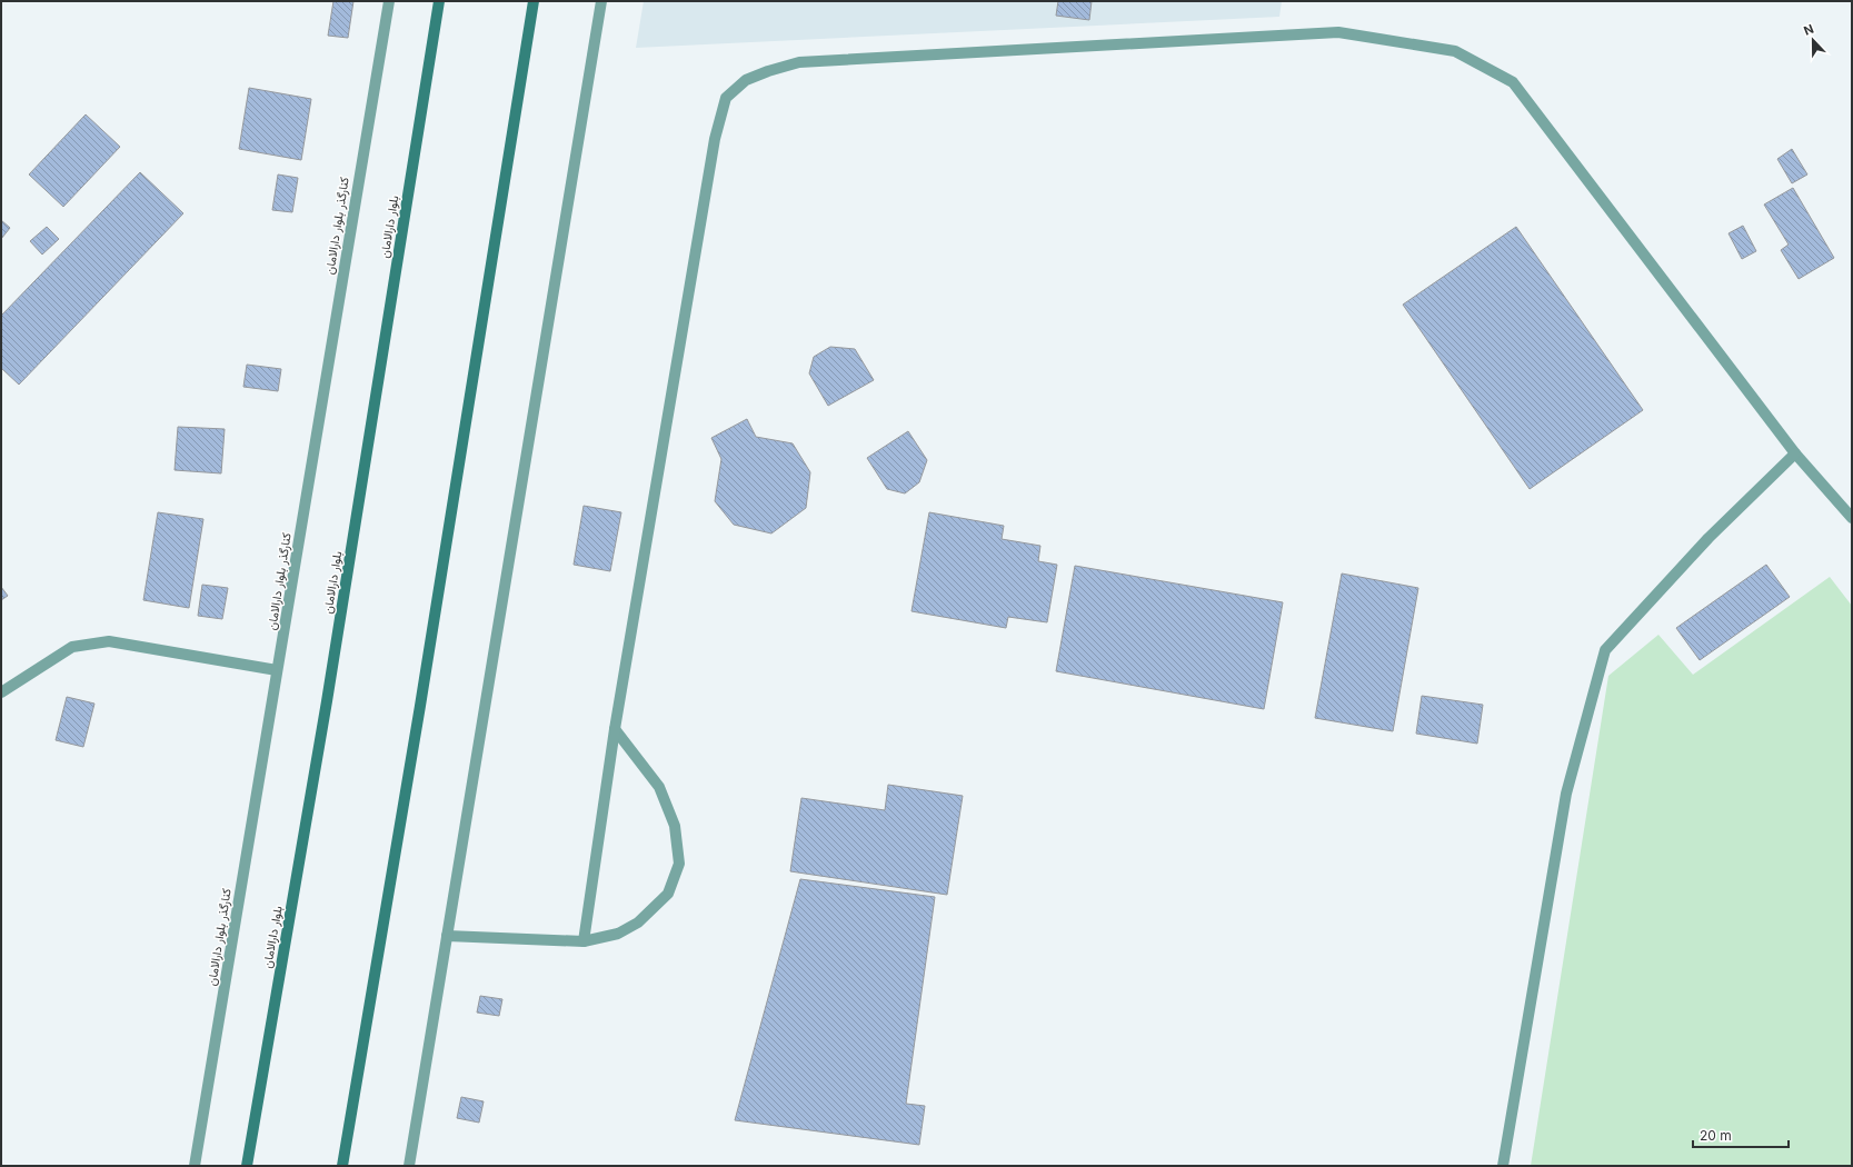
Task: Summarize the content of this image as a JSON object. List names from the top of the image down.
{
  "streets": {
    "main road": ["بلوار دارالامان"],
    "street": ["کنارگذر بلوار دارالامان"]
  },
  "scale_bar": "20 m",
  "north": "top"
}
